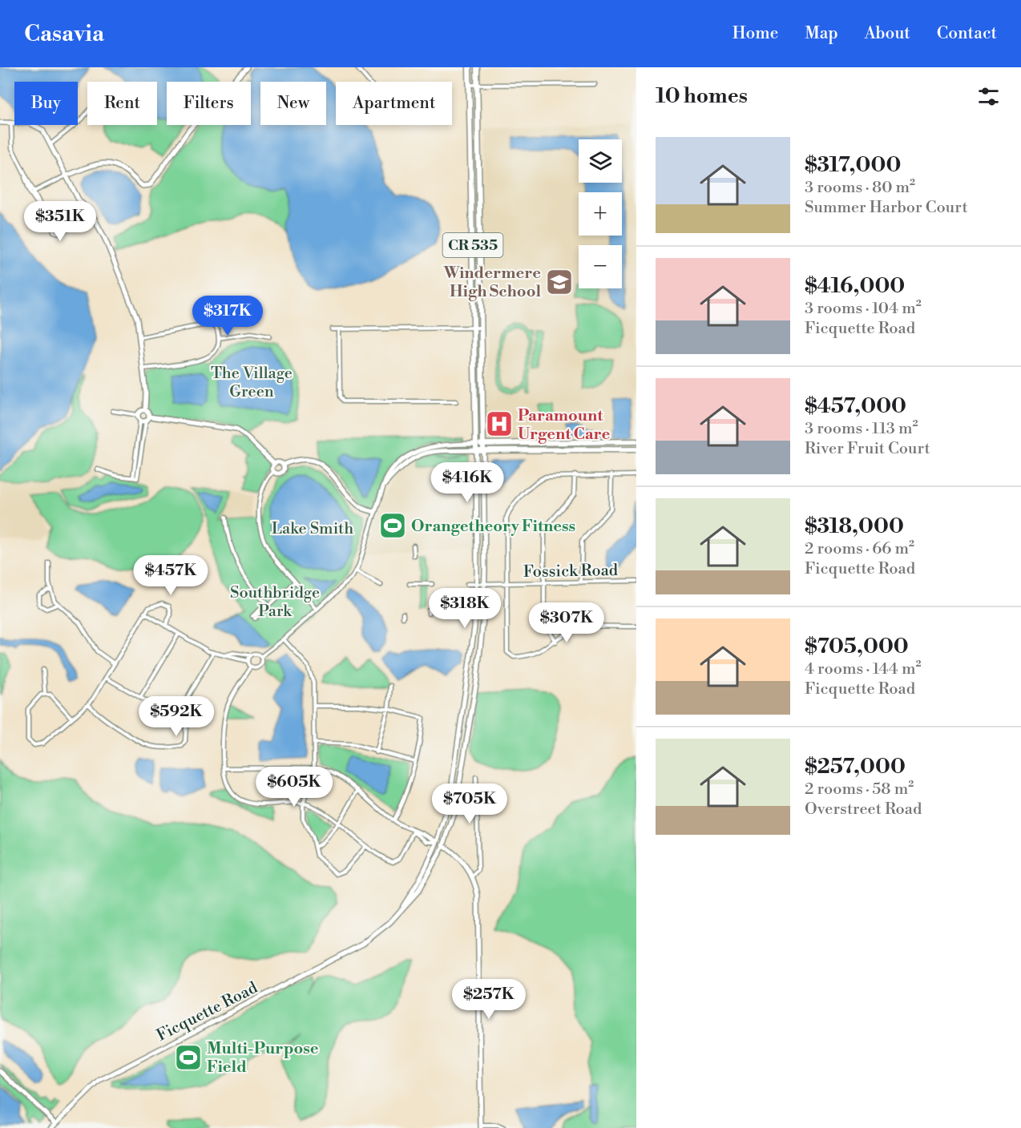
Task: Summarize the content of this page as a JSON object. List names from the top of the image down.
{
  "streets": {
    "main road": ["CR 535"],
    "street": ["Fossick Road", "Ficquette Road"]
  },
  "crossings": [
    ["CR 535", "Ficquette Road"],
    ["Fossick Road", "Ficquette Road"]
  ],
  "parks": ["The Village Green", "Lake Smith", "Southbridge Park"],
  "places": {
    "school or university": ["Windermere High School"],
    "hospital": ["Paramount Urgent Care"],
    "sports": ["Orangetheory Fitness", "Multi-Purpose Field"]
  },
  "page": {
    "header": "Casavia",
    "nav": [
      "Home",
      "Map",
      "About",
      "Contact"
    ],
    "heading": "10 homes",
    "chip": [
      "Buy",
      "Rent",
      "Filters",
      "New",
      "Apartment"
    ],
    "list": [
      {
        "name": "$317,000",
        "note": "3 rooms · 80 m² · Summer Harbor Court"
      },
      {
        "name": "$416,000",
        "note": "3 rooms · 104 m² · Ficquette Road"
      },
      {
        "name": "$457,000",
        "note": "3 rooms · 113 m² · River Fruit Court"
      },
      {
        "name": "$318,000",
        "note": "2 rooms · 66 m² · Ficquette Road"
      },
      {
        "name": "$705,000",
        "note": "4 rooms · 144 m² · Ficquette Road"
      },
      {
        "name": "$257,000",
        "note": "2 rooms · 58 m² · Overstreet Road"
      }
    ],
    "map_buttons": ["+", "−"],
    "price": [
      "$351K",
      "$317K",
      "$416K",
      "$457K",
      "$318K",
      "$307K",
      "$592K",
      "$605K",
      "$705K",
      "$257K"
    ]
  }
}
